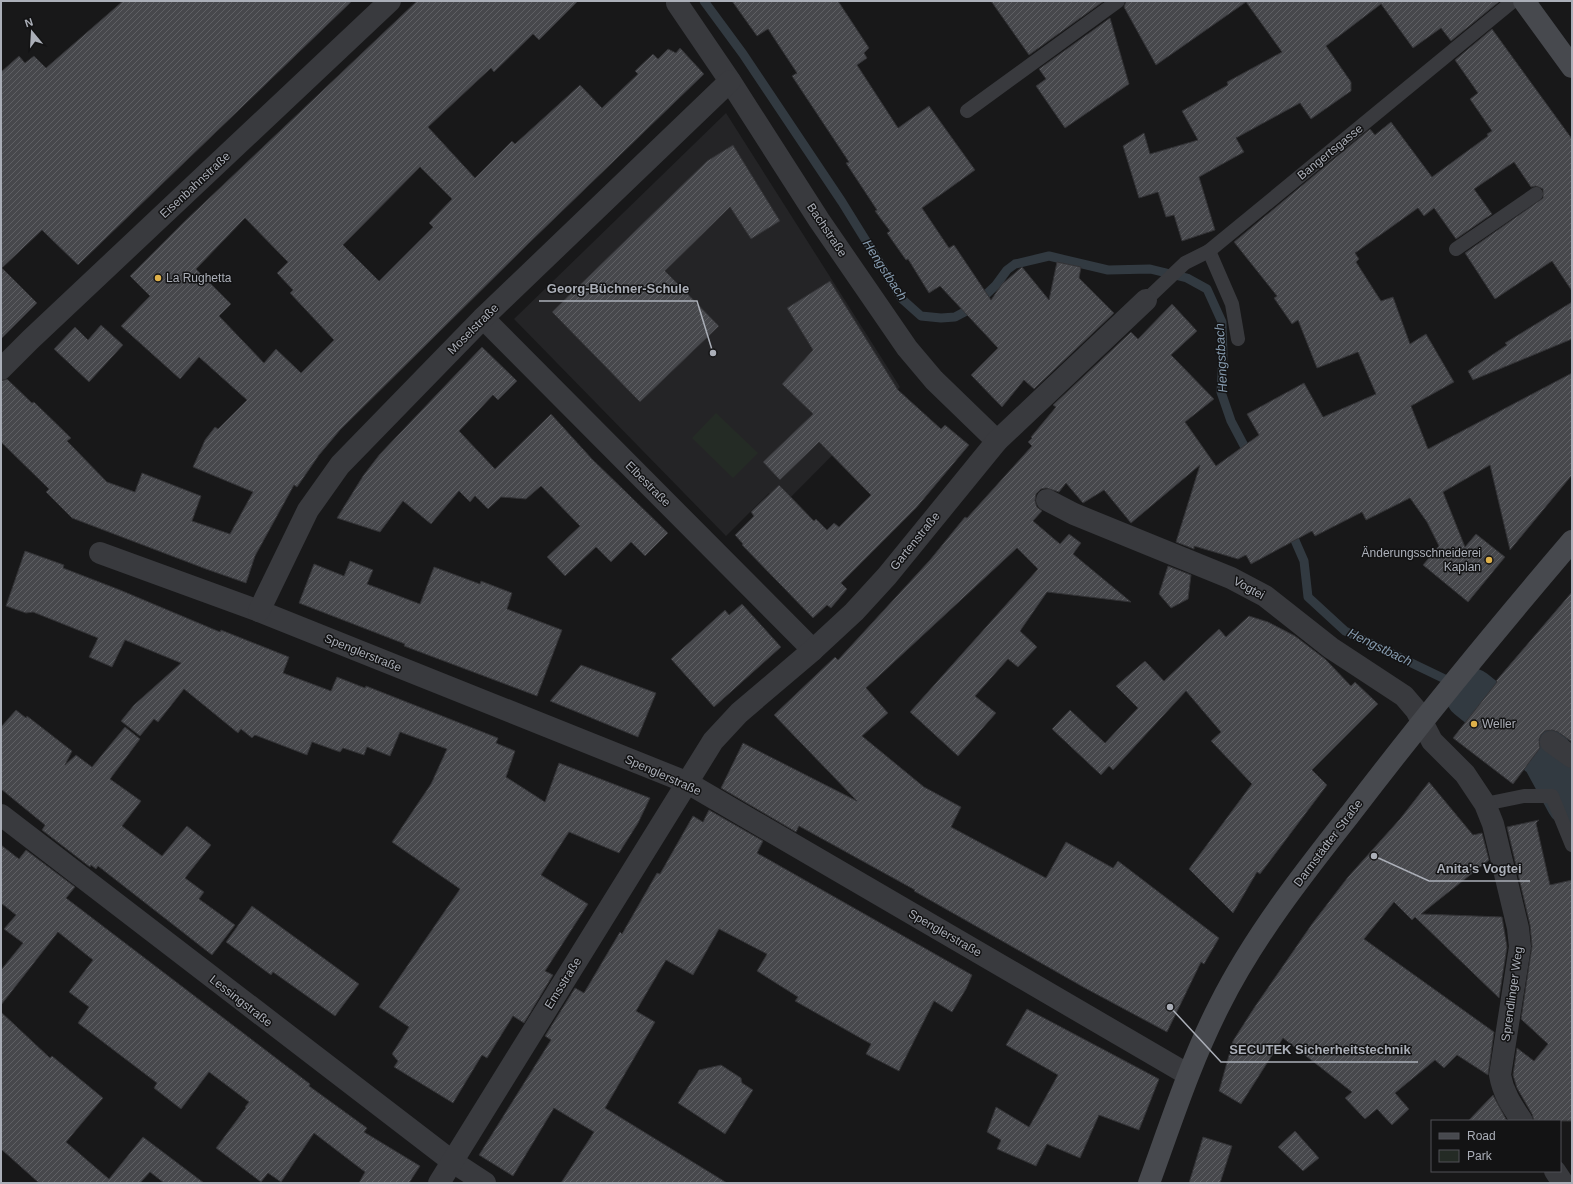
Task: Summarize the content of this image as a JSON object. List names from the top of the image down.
{
  "streets": {
    "street": [
      "Eisenbahnstraße",
      "Bachstraße",
      "Moselstraße",
      "Elbestraße",
      "Gartenstraße",
      "Vogtei",
      "Spenglerstraße",
      "Darmstädter Straße",
      "Emsstraße",
      "Sprendlinger Weg",
      "Lessingstraße"
    ],
    "lane": ["Bangertsgasse"]
  },
  "crossings": [
    ["Bangertsgasse", "Gartenstraße"],
    ["Bachstraße", "Moselstraße"],
    ["Bachstraße", "Gartenstraße"],
    ["Moselstraße", "Elbestraße"],
    ["Moselstraße", "Spenglerstraße"],
    ["Elbestraße", "Gartenstraße"],
    ["Gartenstraße", "Spenglerstraße"],
    ["Gartenstraße", "Emsstraße"],
    ["Vogtei", "Darmstädter Straße"],
    ["Vogtei", "Sprendlinger Weg"],
    ["Spenglerstraße", "Darmstädter Straße"],
    ["Spenglerstraße", "Emsstraße"],
    ["Darmstädter Straße", "Sprendlinger Weg"],
    ["Emsstraße", "Lessingstraße"]
  ],
  "water": ["Hengstbach"],
  "places": [
    "La Rughetta",
    "Georg-Büchner-Schule",
    "Änderungsschneiderei Kaplan",
    "Weller",
    "Anita's Vogtei",
    "SECUTEK Sicherheitstechnik"
  ],
  "legend": ["Road", "Park"],
  "north": "top"
}
